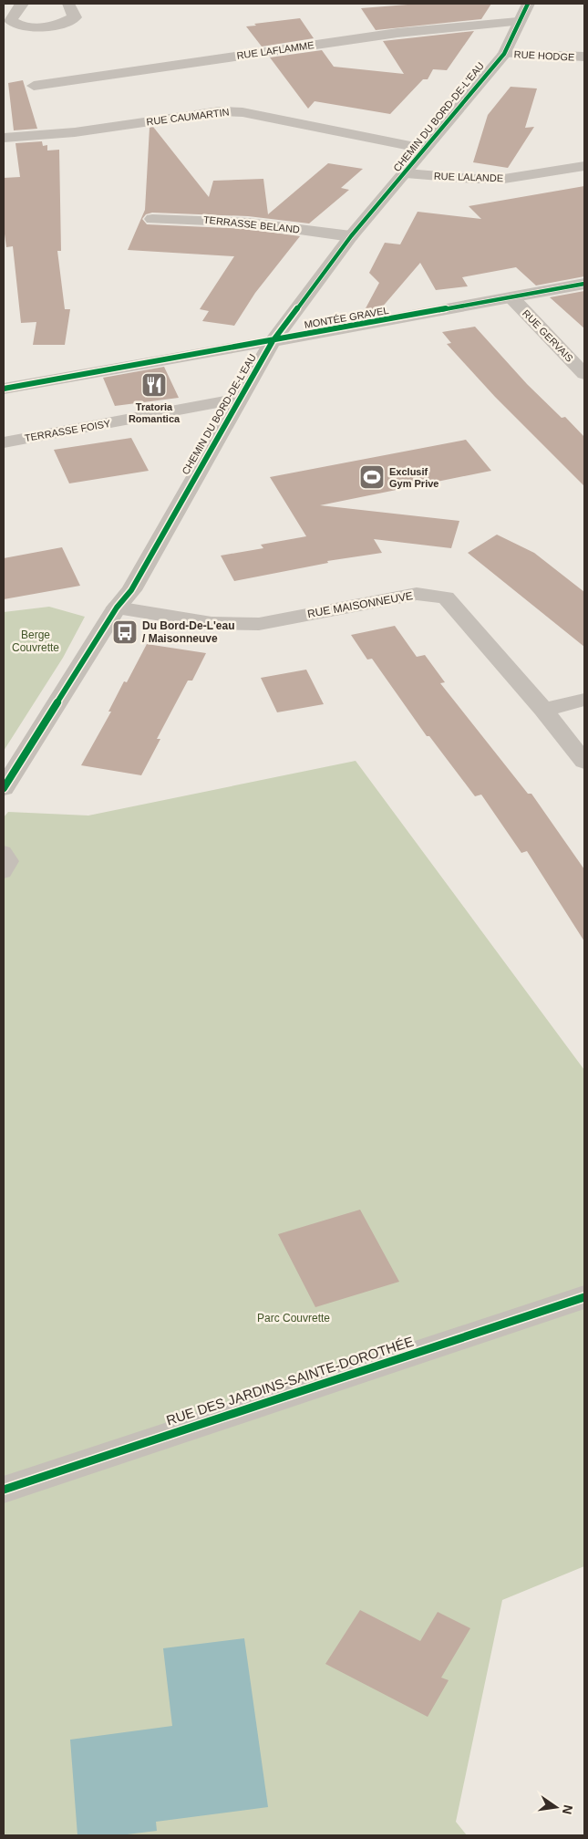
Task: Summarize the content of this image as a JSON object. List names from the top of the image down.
{
  "streets": {
    "street": [
      "RUE LAFLAMME",
      "RUE HODGE",
      "RUE CAUMARTIN",
      "CHEMIN DU BORD-DE-L'EAU",
      "RUE LALANDE",
      "TERRASSE BELAND",
      "MONTÉE GRAVEL",
      "RUE GERVAIS",
      "TERRASSE FOISY",
      "RUE MAISONNEUVE",
      "RUE DES JARDINS-SAINTE-DOROTHÉE"
    ]
  },
  "crossings": [
    ["RUE LAFLAMME", "CHEMIN DU BORD-DE-L'EAU"],
    ["RUE HODGE", "CHEMIN DU BORD-DE-L'EAU"],
    ["RUE CAUMARTIN", "CHEMIN DU BORD-DE-L'EAU"],
    ["CHEMIN DU BORD-DE-L'EAU", "RUE LALANDE"],
    ["CHEMIN DU BORD-DE-L'EAU", "TERRASSE BELAND"],
    ["CHEMIN DU BORD-DE-L'EAU", "MONTÉE GRAVEL"],
    ["CHEMIN DU BORD-DE-L'EAU", "TERRASSE FOISY"],
    ["CHEMIN DU BORD-DE-L'EAU", "RUE MAISONNEUVE"],
    ["MONTÉE GRAVEL", "RUE GERVAIS"]
  ],
  "parks": ["Berge Couvrette", "Parc Couvrette"],
  "places": {
    "restaurant": ["Tratoria Romantica"],
    "sports": ["Exclusif Gym Prive"],
    "bus stop": ["Du Bord-De-L'eau / Maisonneuve"]
  },
  "north": "right"
}
